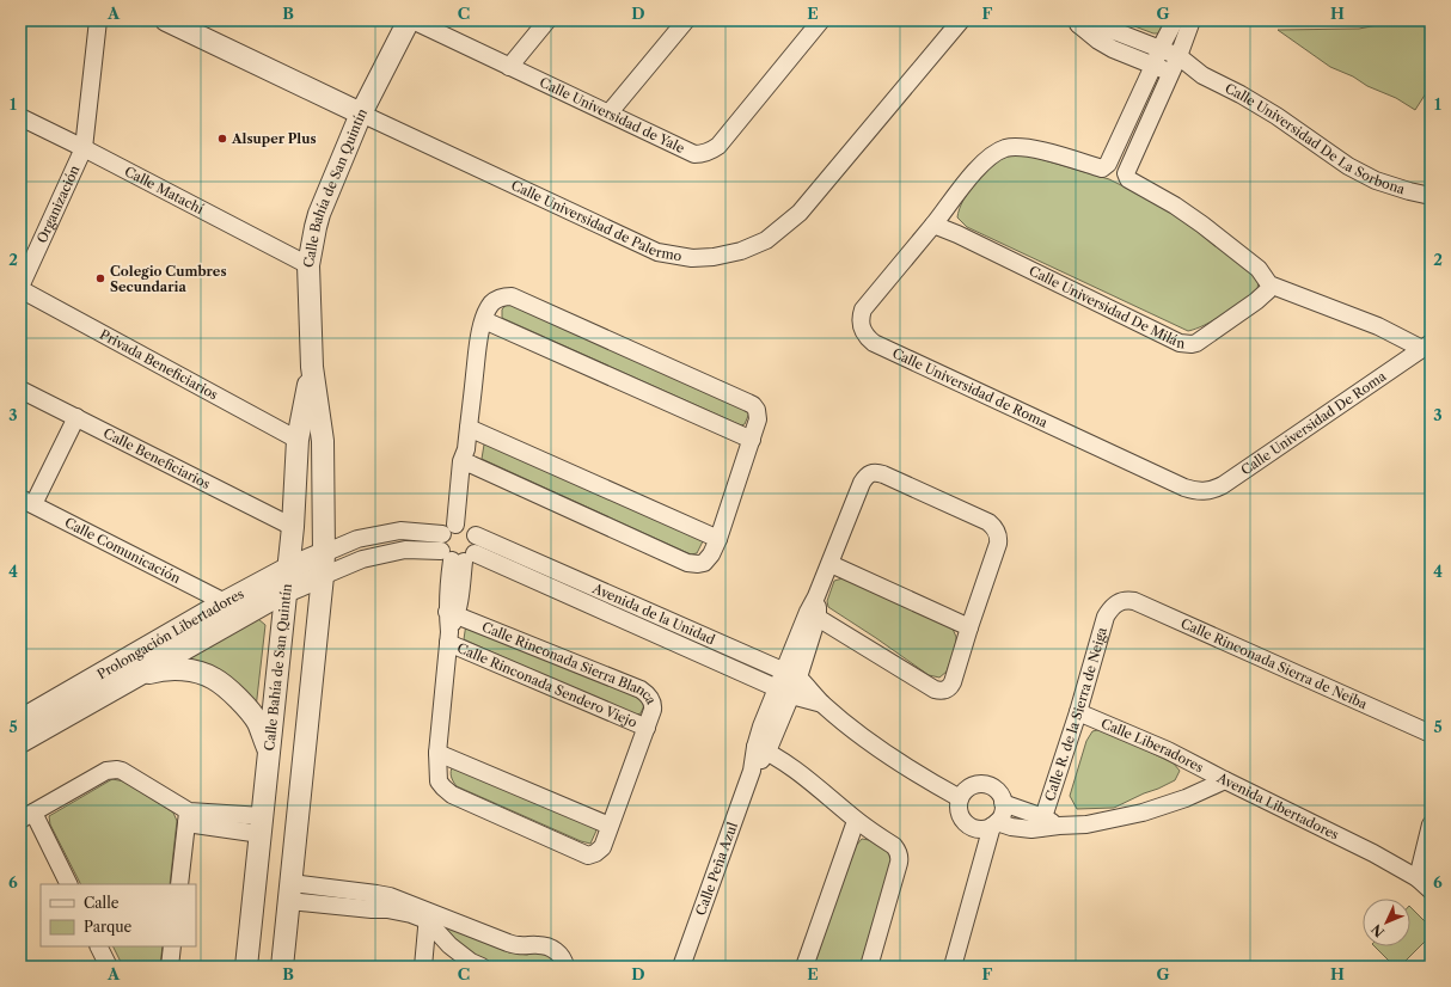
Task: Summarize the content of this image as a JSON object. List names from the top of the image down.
{
  "streets": {
    "street": [
      "Calle Universidad de Yale",
      "Calle Universidad De La Sorbona",
      "Calle Bahía de San Quintín",
      "Calle Matachí",
      "Organización",
      "Calle Universidad de Palermo",
      "Calle Universidad De Milán",
      "Privada Beneficiarios",
      "Calle Universidad de Roma",
      "Calle Universidad De Roma",
      "Calle Beneficiarios",
      "Calle Comunicación",
      "Avenida de la Unidad",
      "Prolongación Libertadores",
      "Calle Rinconada Sierra de Neiba",
      "Calle Rinconada Sierra Blanca",
      "Calle Rinconada Sendero Viejo",
      "Calle R. de la Sierra de Neiga",
      "Calle Liberadores",
      "Avenida Libertadores",
      "Calle Peña Azul"
    ]
  },
  "crossings": [
    ["Calle Universidad de Yale", "Calle Bahía de San Quintín"],
    ["Calle Bahía de San Quintín", "Calle Matachí"],
    ["Calle Bahía de San Quintín", "Calle Universidad de Palermo"],
    ["Calle Bahía de San Quintín", "Privada Beneficiarios"],
    ["Calle Bahía de San Quintín", "Calle Beneficiarios"],
    ["Calle Bahía de San Quintín", "Avenida de la Unidad"],
    ["Calle Bahía de San Quintín", "Prolongación Libertadores"],
    ["Calle Matachí", "Organización"],
    ["Organización", "Privada Beneficiarios"],
    ["Calle Universidad De Milán", "Calle Universidad de Roma"],
    ["Calle Universidad De Milán", "Calle Universidad De Roma"],
    ["Calle Universidad de Roma", "Calle Universidad De Roma"],
    ["Calle Comunicación", "Prolongación Libertadores"],
    ["Avenida de la Unidad", "Prolongación Libertadores"],
    ["Avenida de la Unidad", "Calle Rinconada Sierra Blanca"],
    ["Avenida de la Unidad", "Calle Peña Azul"],
    ["Calle Rinconada Sierra de Neiba", "Calle R. de la Sierra de Neiga"],
    ["Calle Rinconada Sierra Blanca", "Calle Rinconada Sendero Viejo"],
    ["Calle R. de la Sierra de Neiga", "Calle Liberadores"],
    ["Calle R. de la Sierra de Neiga", "Avenida Libertadores"],
    ["Calle Liberadores", "Avenida Libertadores"]
  ],
  "places": ["Alsuper Plus", "Colegio Cumbres Secundaria"],
  "legend": ["Calle", "Parque"],
  "north": "bottom left",
  "grid": {
    "columns": [
      "A",
      "B",
      "C",
      "D",
      "E",
      "F",
      "G",
      "H"
    ],
    "rows": [
      "1",
      "2",
      "3",
      "4",
      "5",
      "6"
    ]
  }
}
